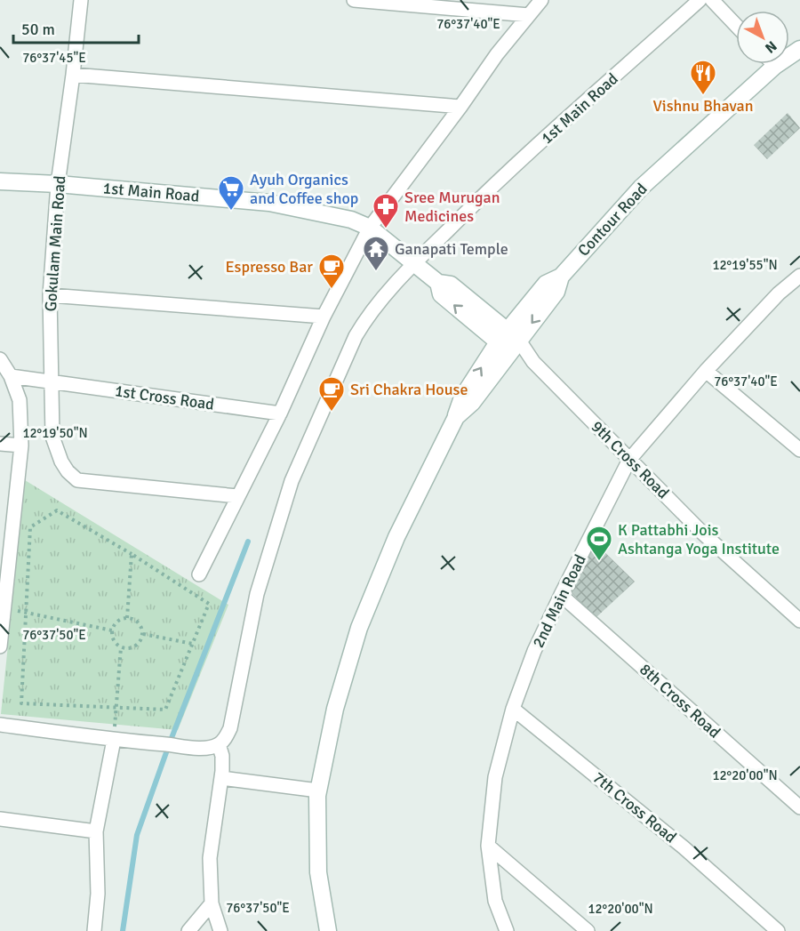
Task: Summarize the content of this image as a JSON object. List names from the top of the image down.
{
  "streets": {
    "main road": ["1st Main Road", "Contour Road"],
    "street": [
      "Gokulam Main Road",
      "1st Cross Road",
      "9th Cross Road",
      "2nd Main Road",
      "8th Cross Road",
      "7th Cross Road"
    ]
  },
  "crossings": [
    ["1st Main Road", "Contour Road"],
    ["1st Main Road", "Gokulam Main Road"],
    ["1st Main Road", "9th Cross Road"],
    ["Contour Road", "9th Cross Road"],
    ["Gokulam Main Road", "1st Cross Road"],
    ["9th Cross Road", "2nd Main Road"],
    ["2nd Main Road", "8th Cross Road"],
    ["2nd Main Road", "7th Cross Road"]
  ],
  "places": {
    "restaurant": ["Vishnu Bhavan"],
    "supermarket": ["Ayuh Organics and Coffee shop"],
    "pharmacy": ["Sree Murugan Medicines"],
    "temple": ["Ganapati Temple"],
    "cafe": ["Espresso Bar", "Sri Chakra House"],
    "sports": ["K Pattabhi Jois Ashtanga Yoga Institute"]
  },
  "scale_bar": "50 m",
  "north": "bottom right",
  "coordinates": [
    "76°37'40\"E",
    "76°37'45\"E",
    "12°19'55\"N",
    "12°19'50\"N",
    "76°37'50\"E",
    "12°20'00\"N"
  ]
}
